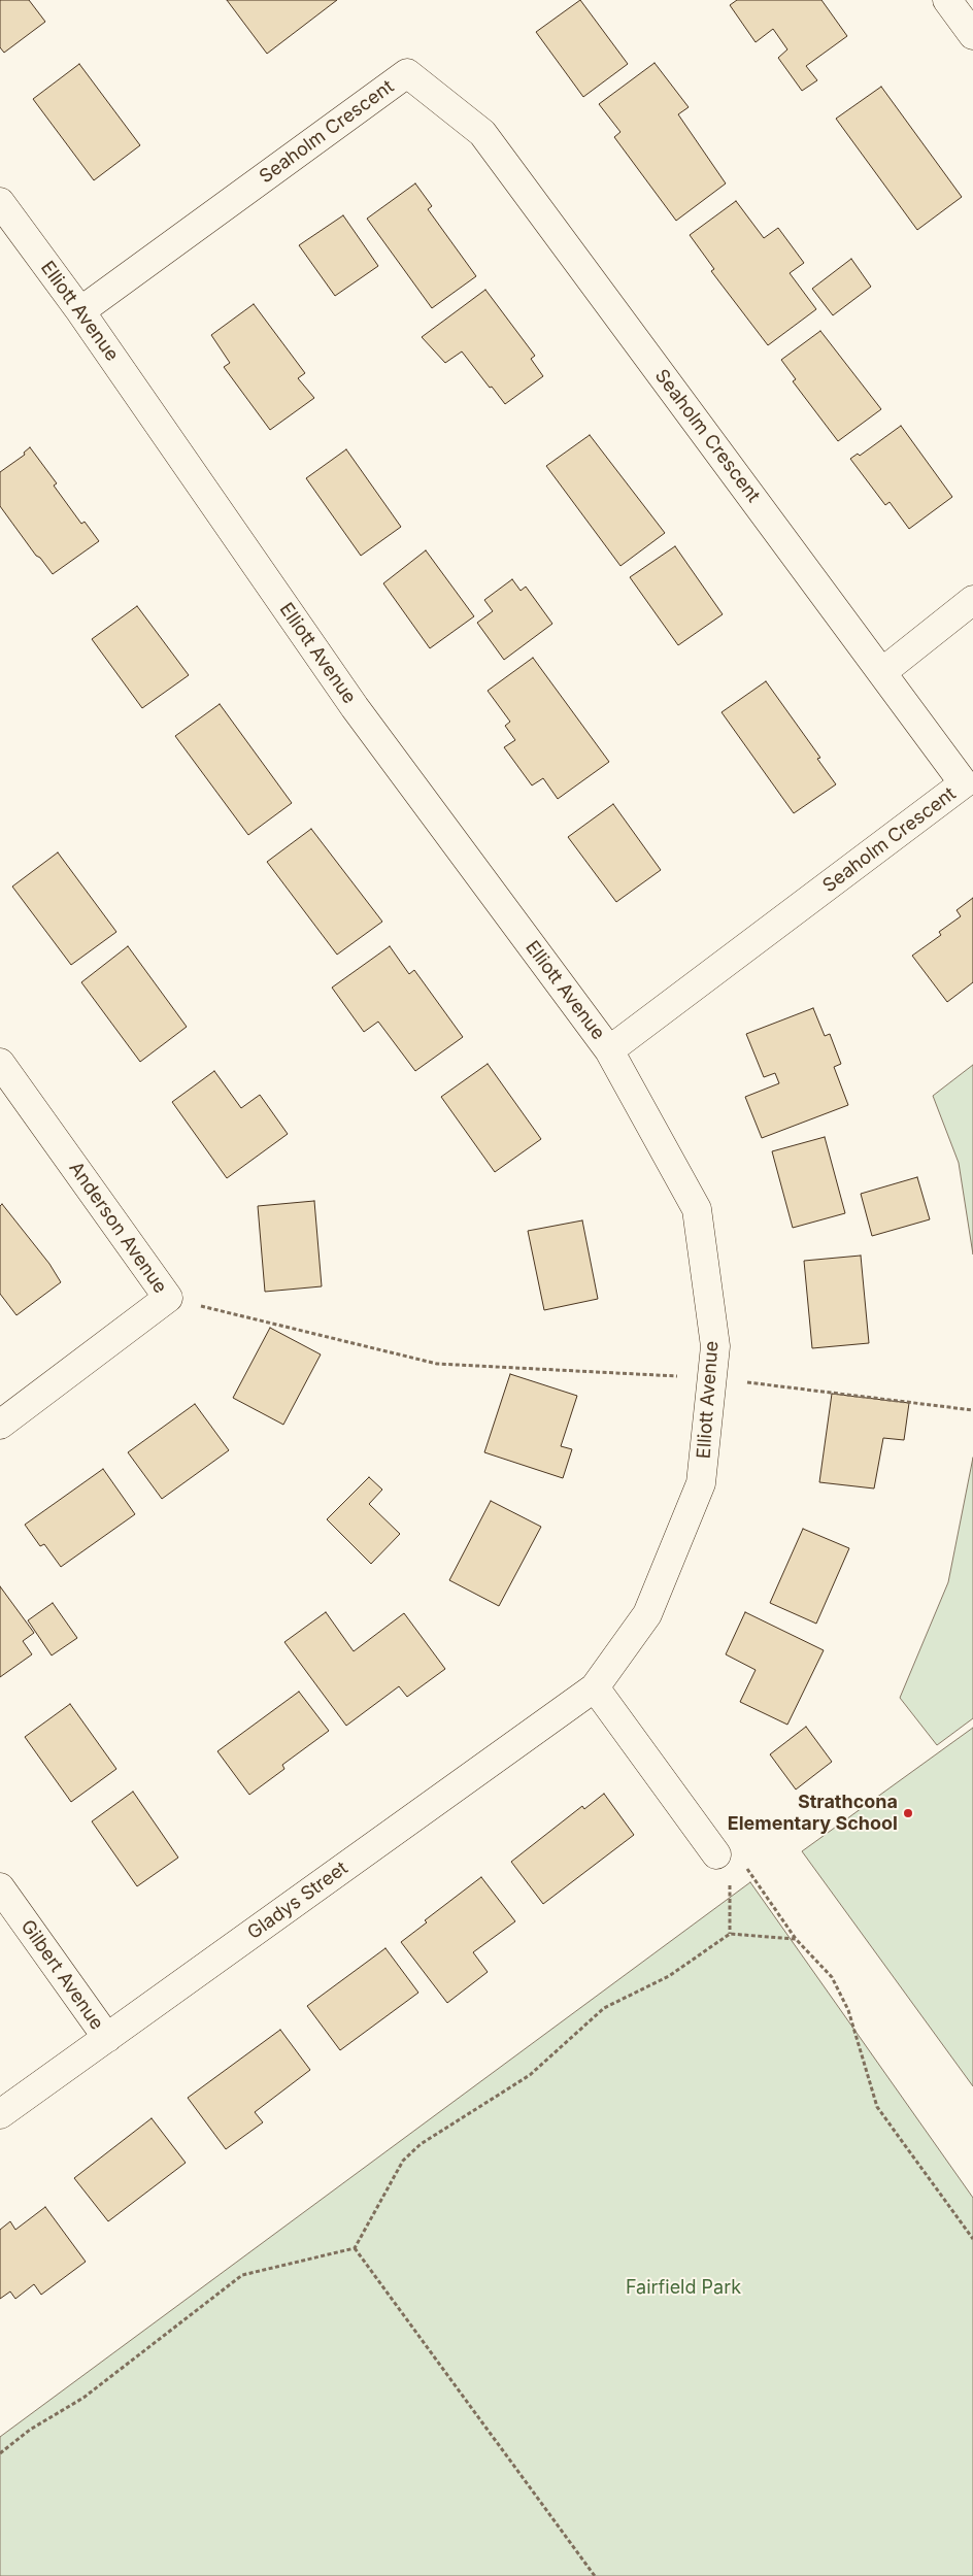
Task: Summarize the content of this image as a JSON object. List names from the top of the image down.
{
  "streets": {
    "street": [
      "Seaholm Crescent",
      "Elliott Avenue",
      "Anderson Avenue",
      "Gladys Street",
      "Gilbert Avenue"
    ]
  },
  "crossings": [
    ["Seaholm Crescent", "Elliott Avenue"],
    ["Elliott Avenue", "Gladys Street"],
    ["Gladys Street", "Gilbert Avenue"]
  ],
  "parks": ["Fairfield Park"],
  "places": ["Strathcona Elementary School"]
}
